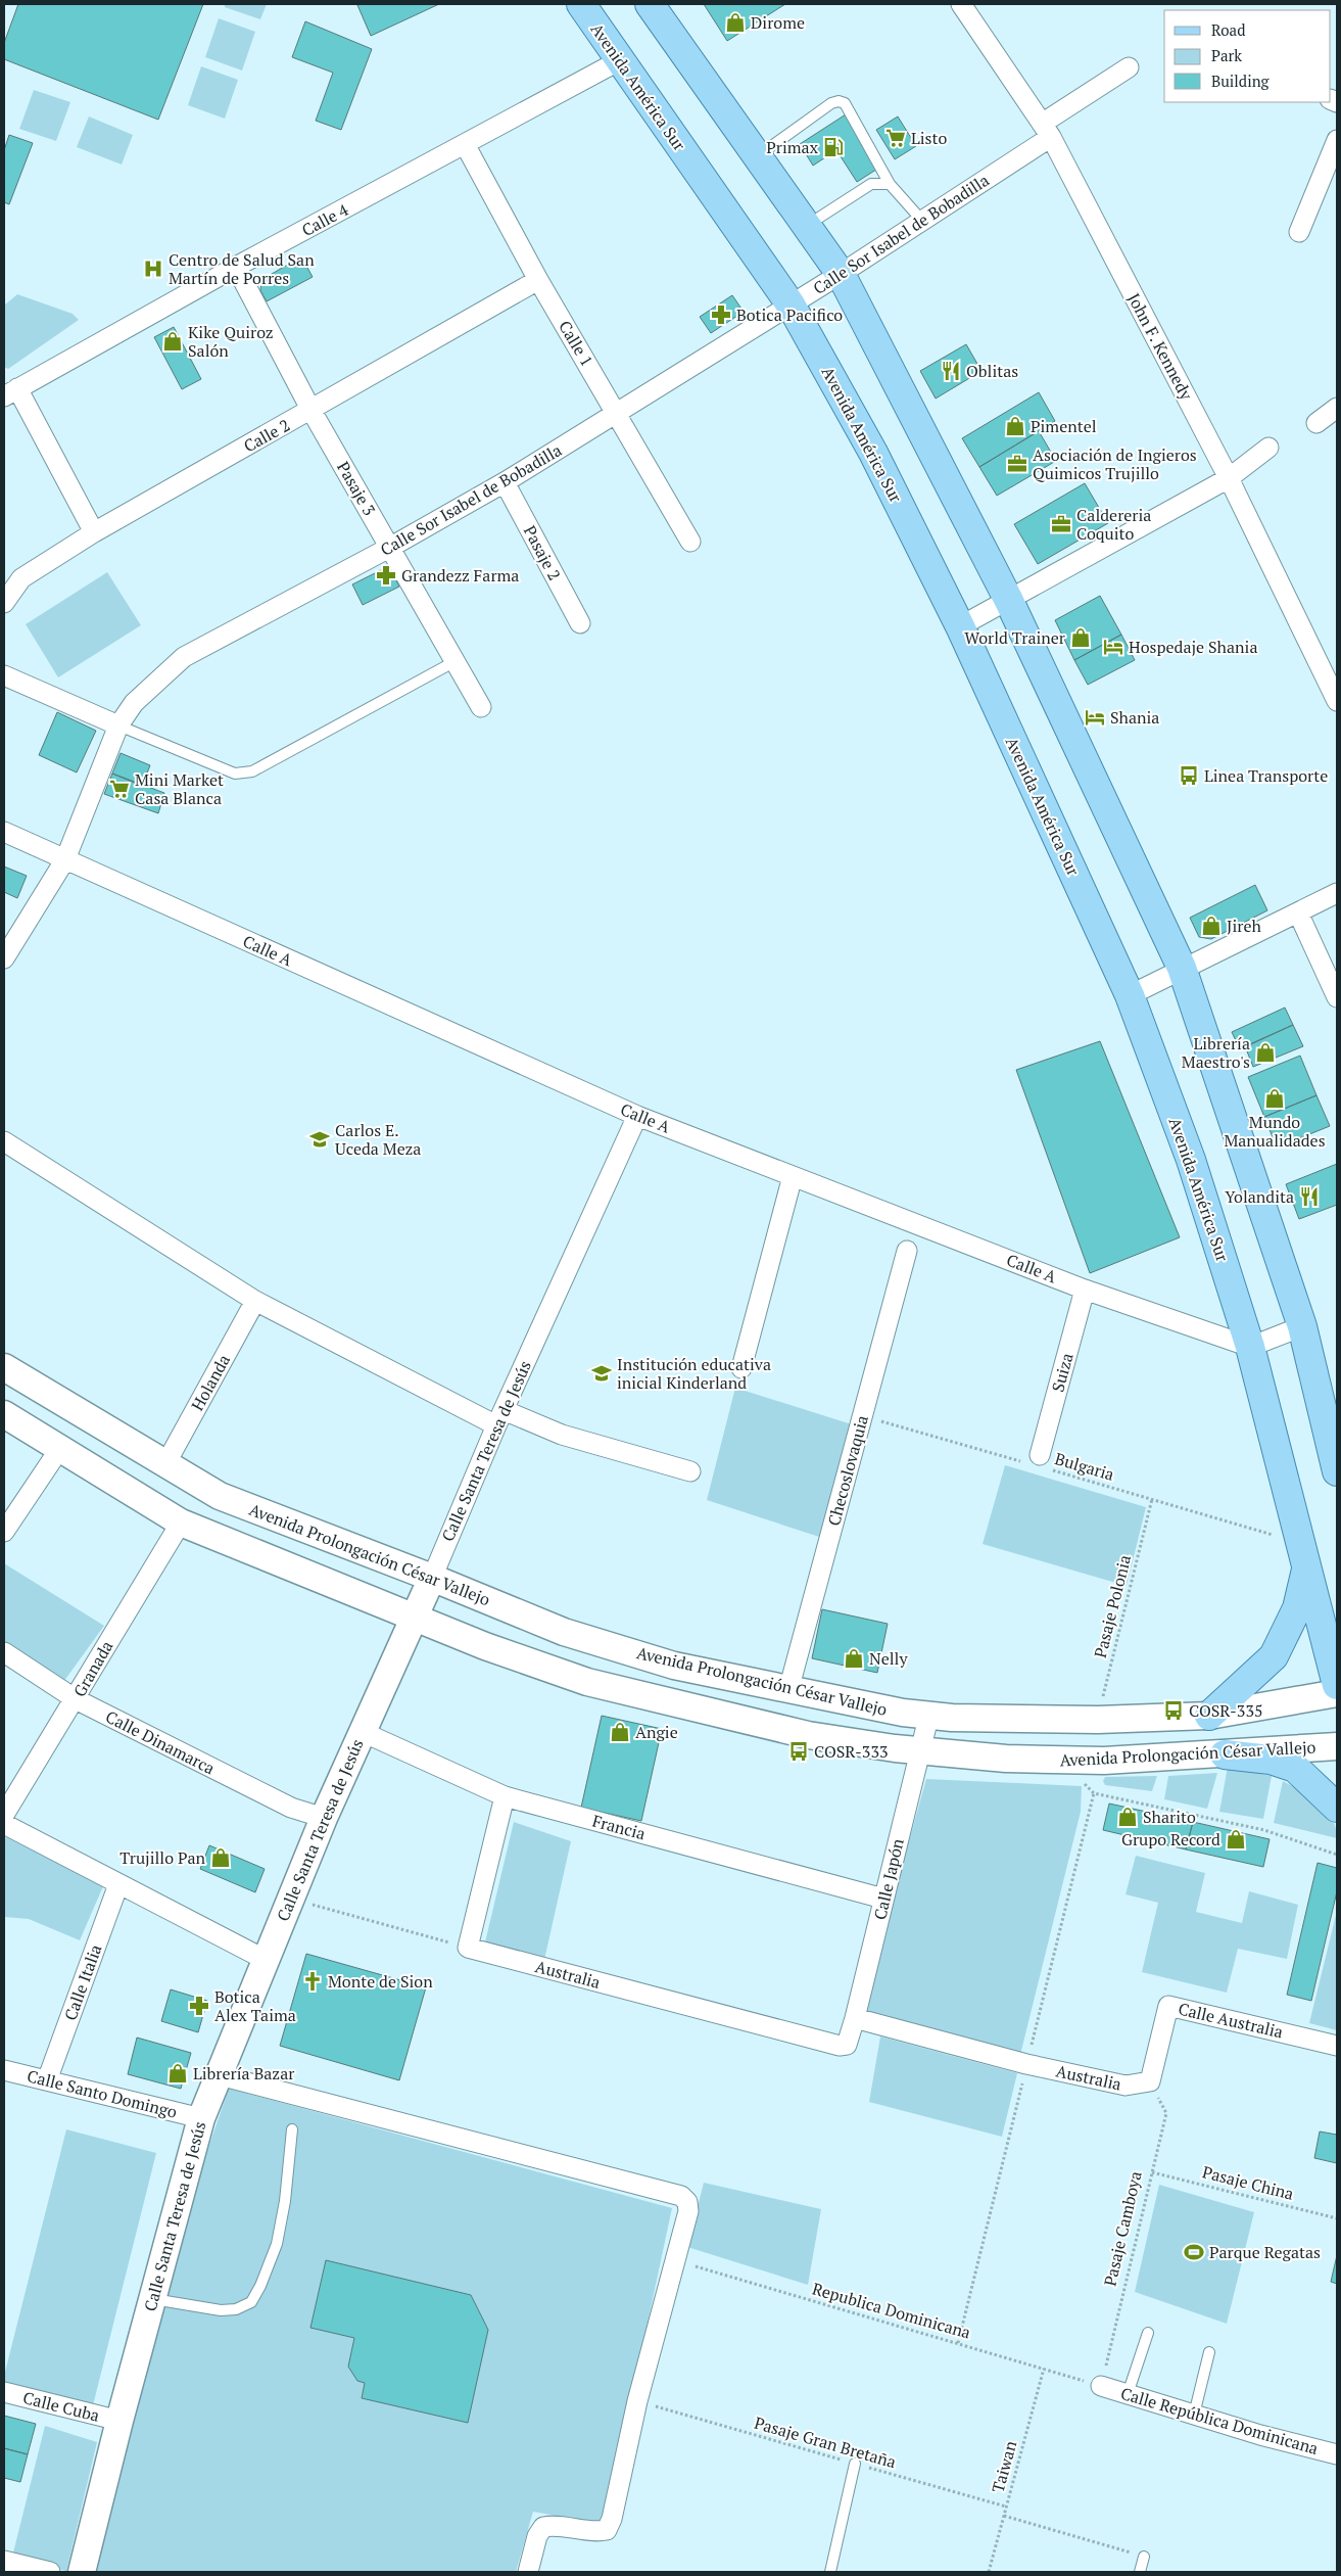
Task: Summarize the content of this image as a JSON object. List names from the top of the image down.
{
  "streets": {
    "main road": ["Avenida América Sur", "Calle Santa Teresa de Jesús", "Avenida Prolongación César Vallejo"],
    "street": [
      "Calle 4",
      "Calle Sor Isabel de Bobadilla",
      "Calle 1",
      "John F. Kennedy",
      "Calle 2",
      "Pasaje 3",
      "Pasaje 2",
      "Calle A",
      "Suiza",
      "Holanda",
      "Checoslovaquia",
      "Granada",
      "Calle Dinamarca",
      "Francia",
      "Calle Japón",
      "Australia",
      "Calle Italia",
      "Calle Australia",
      "Calle Santo Domingo",
      "Calle Cuba",
      "Calle República Dominicana"
    ],
    "path": [
      "Bulgaria",
      "Pasaje Polonia",
      "Pasaje China",
      "Pasaje Camboya",
      "Republica Dominicana",
      "Pasaje Gran Bretaña",
      "Taiwan"
    ]
  },
  "crossings": [
    ["Avenida América Sur", "Calle 4"],
    ["Avenida América Sur", "Calle Sor Isabel de Bobadilla"],
    ["Avenida América Sur", "Calle A"],
    ["Avenida América Sur", "Bulgaria"],
    ["Calle 4", "Calle 1"],
    ["Calle 4", "Pasaje 3"],
    ["Calle Sor Isabel de Bobadilla", "Calle 1"],
    ["Calle Sor Isabel de Bobadilla", "John F. Kennedy"],
    ["Calle Sor Isabel de Bobadilla", "Pasaje 3"],
    ["Calle Sor Isabel de Bobadilla", "Pasaje 2"],
    ["Calle Sor Isabel de Bobadilla", "Calle A"],
    ["Calle 1", "Calle 2"],
    ["Calle 2", "Pasaje 3"],
    ["Calle A", "Suiza"],
    ["Calle A", "Calle Santa Teresa de Jesús"],
    ["Suiza", "Bulgaria"],
    ["Holanda", "Avenida Prolongación César Vallejo"],
    ["Calle Santa Teresa de Jesús", "Avenida Prolongación César Vallejo"],
    ["Calle Santa Teresa de Jesús", "Calle Dinamarca"],
    ["Calle Santa Teresa de Jesús", "Francia"],
    ["Calle Santa Teresa de Jesús", "Calle Santo Domingo"],
    ["Calle Santa Teresa de Jesús", "Calle Cuba"],
    ["Bulgaria", "Checoslovaquia"],
    ["Bulgaria", "Pasaje Polonia"],
    ["Checoslovaquia", "Avenida Prolongación César Vallejo"],
    ["Avenida Prolongación César Vallejo", "Pasaje Polonia"],
    ["Avenida Prolongación César Vallejo", "Granada"],
    ["Avenida Prolongación César Vallejo", "Calle Japón"],
    ["Granada", "Calle Dinamarca"],
    ["Francia", "Calle Japón"],
    ["Calle Japón", "Australia"],
    ["Australia", "Calle Australia"],
    ["Australia", "Pasaje Camboya"],
    ["Calle Italia", "Calle Santo Domingo"],
    ["Calle Australia", "Pasaje Camboya"],
    ["Pasaje China", "Pasaje Camboya"],
    ["Pasaje Camboya", "Republica Dominicana"],
    ["Pasaje Camboya", "Calle República Dominicana"],
    ["Republica Dominicana", "Calle República Dominicana"],
    ["Republica Dominicana", "Taiwan"],
    ["Pasaje Gran Bretaña", "Taiwan"]
  ],
  "places": {
    "shop": [
      "Dirome",
      "Kike Quiroz Salón",
      "Pimentel",
      "World Trainer",
      "Jireh",
      "Librería Maestro's",
      "Mundo Manualidades",
      "Nelly",
      "Angie",
      "Sharito",
      "Grupo Record",
      "Trujillo Pan",
      "Librería Bazar"
    ],
    "supermarket": ["Listo", "Mini Market Casa Blanca"],
    "fuel station": ["Primax"],
    "hospital": ["Centro de Salud San Martín de Porres"],
    "pharmacy": ["Botica Pacifico", "Grandezz Farma", "Botica Alex Taima"],
    "restaurant": ["Oblitas", "Yolandita"],
    "office": ["Asociación de Ingieros Quimicos Trujillo", "Caldereria Coquito"],
    "hotel": ["Hospedaje Shania", "Shania"],
    "bus stop": ["Linea Transporte", "COSR-335", "COSR-333"],
    "school or university": ["Carlos E. Uceda Meza", "Institución educativa inicial Kinderland"],
    "church": ["Monte de Sion"],
    "sports": ["Parque Regatas"]
  },
  "legend": ["Road", "Park", "Building"]
}
